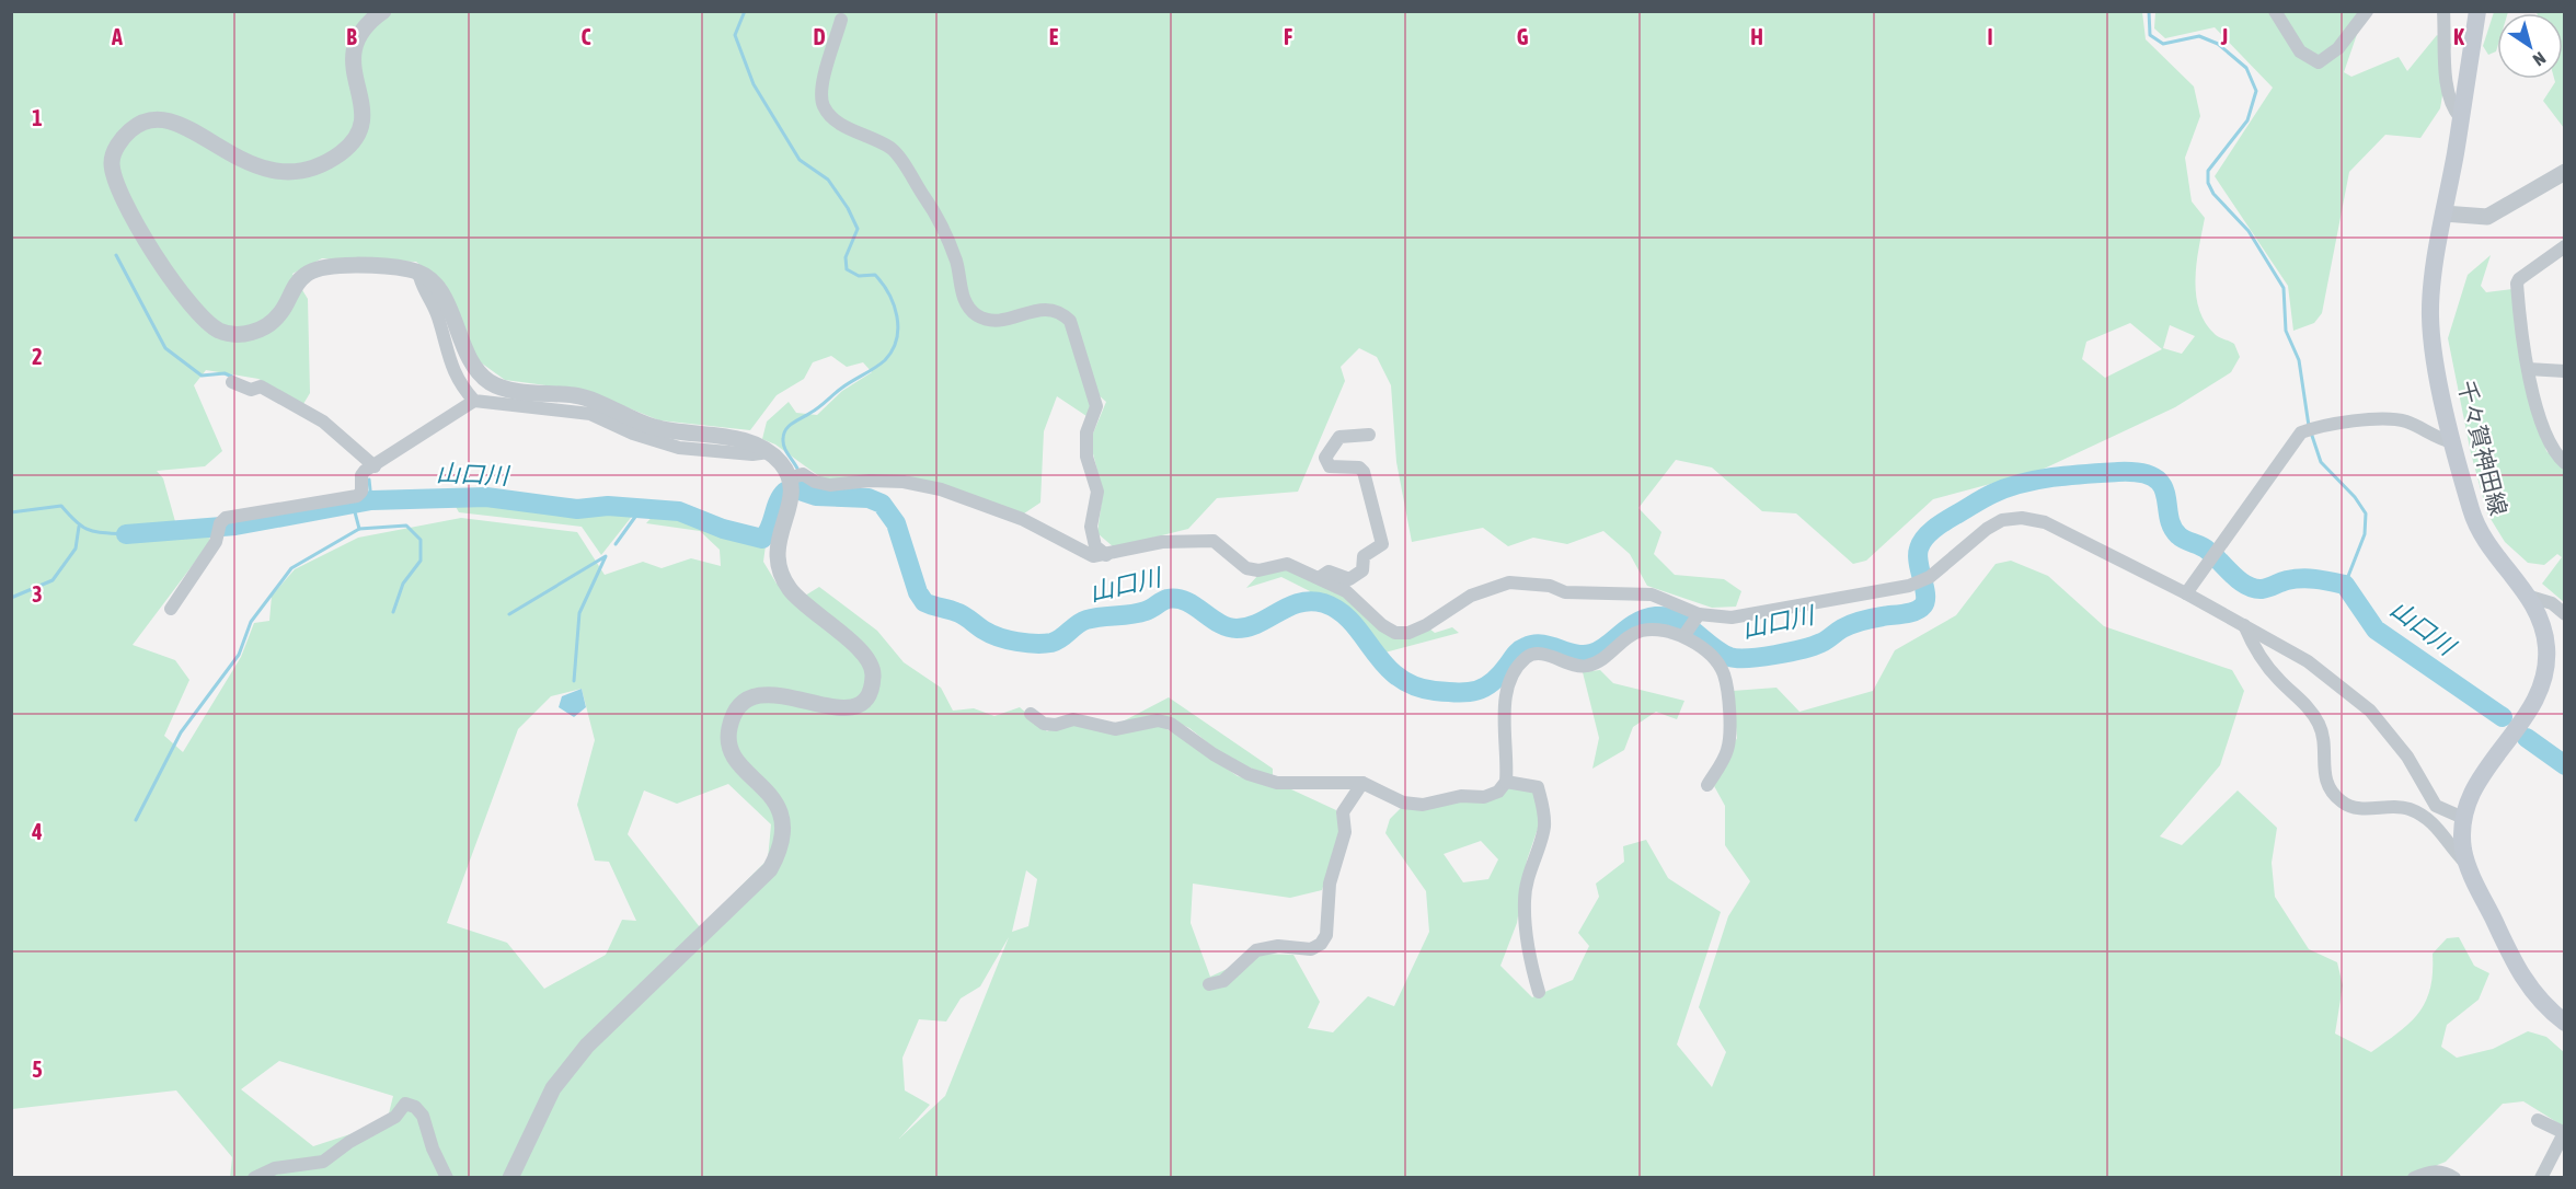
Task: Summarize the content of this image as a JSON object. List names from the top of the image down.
{
  "streets": {
    "main road": ["千々賀神田線"]
  },
  "water": ["山口川"],
  "north": "bottom right",
  "grid": {
    "columns": [
      "A",
      "B",
      "C",
      "D",
      "E",
      "F",
      "G",
      "H",
      "I",
      "J",
      "K"
    ],
    "rows": [
      "1",
      "2",
      "3",
      "4",
      "5"
    ]
  }
}
